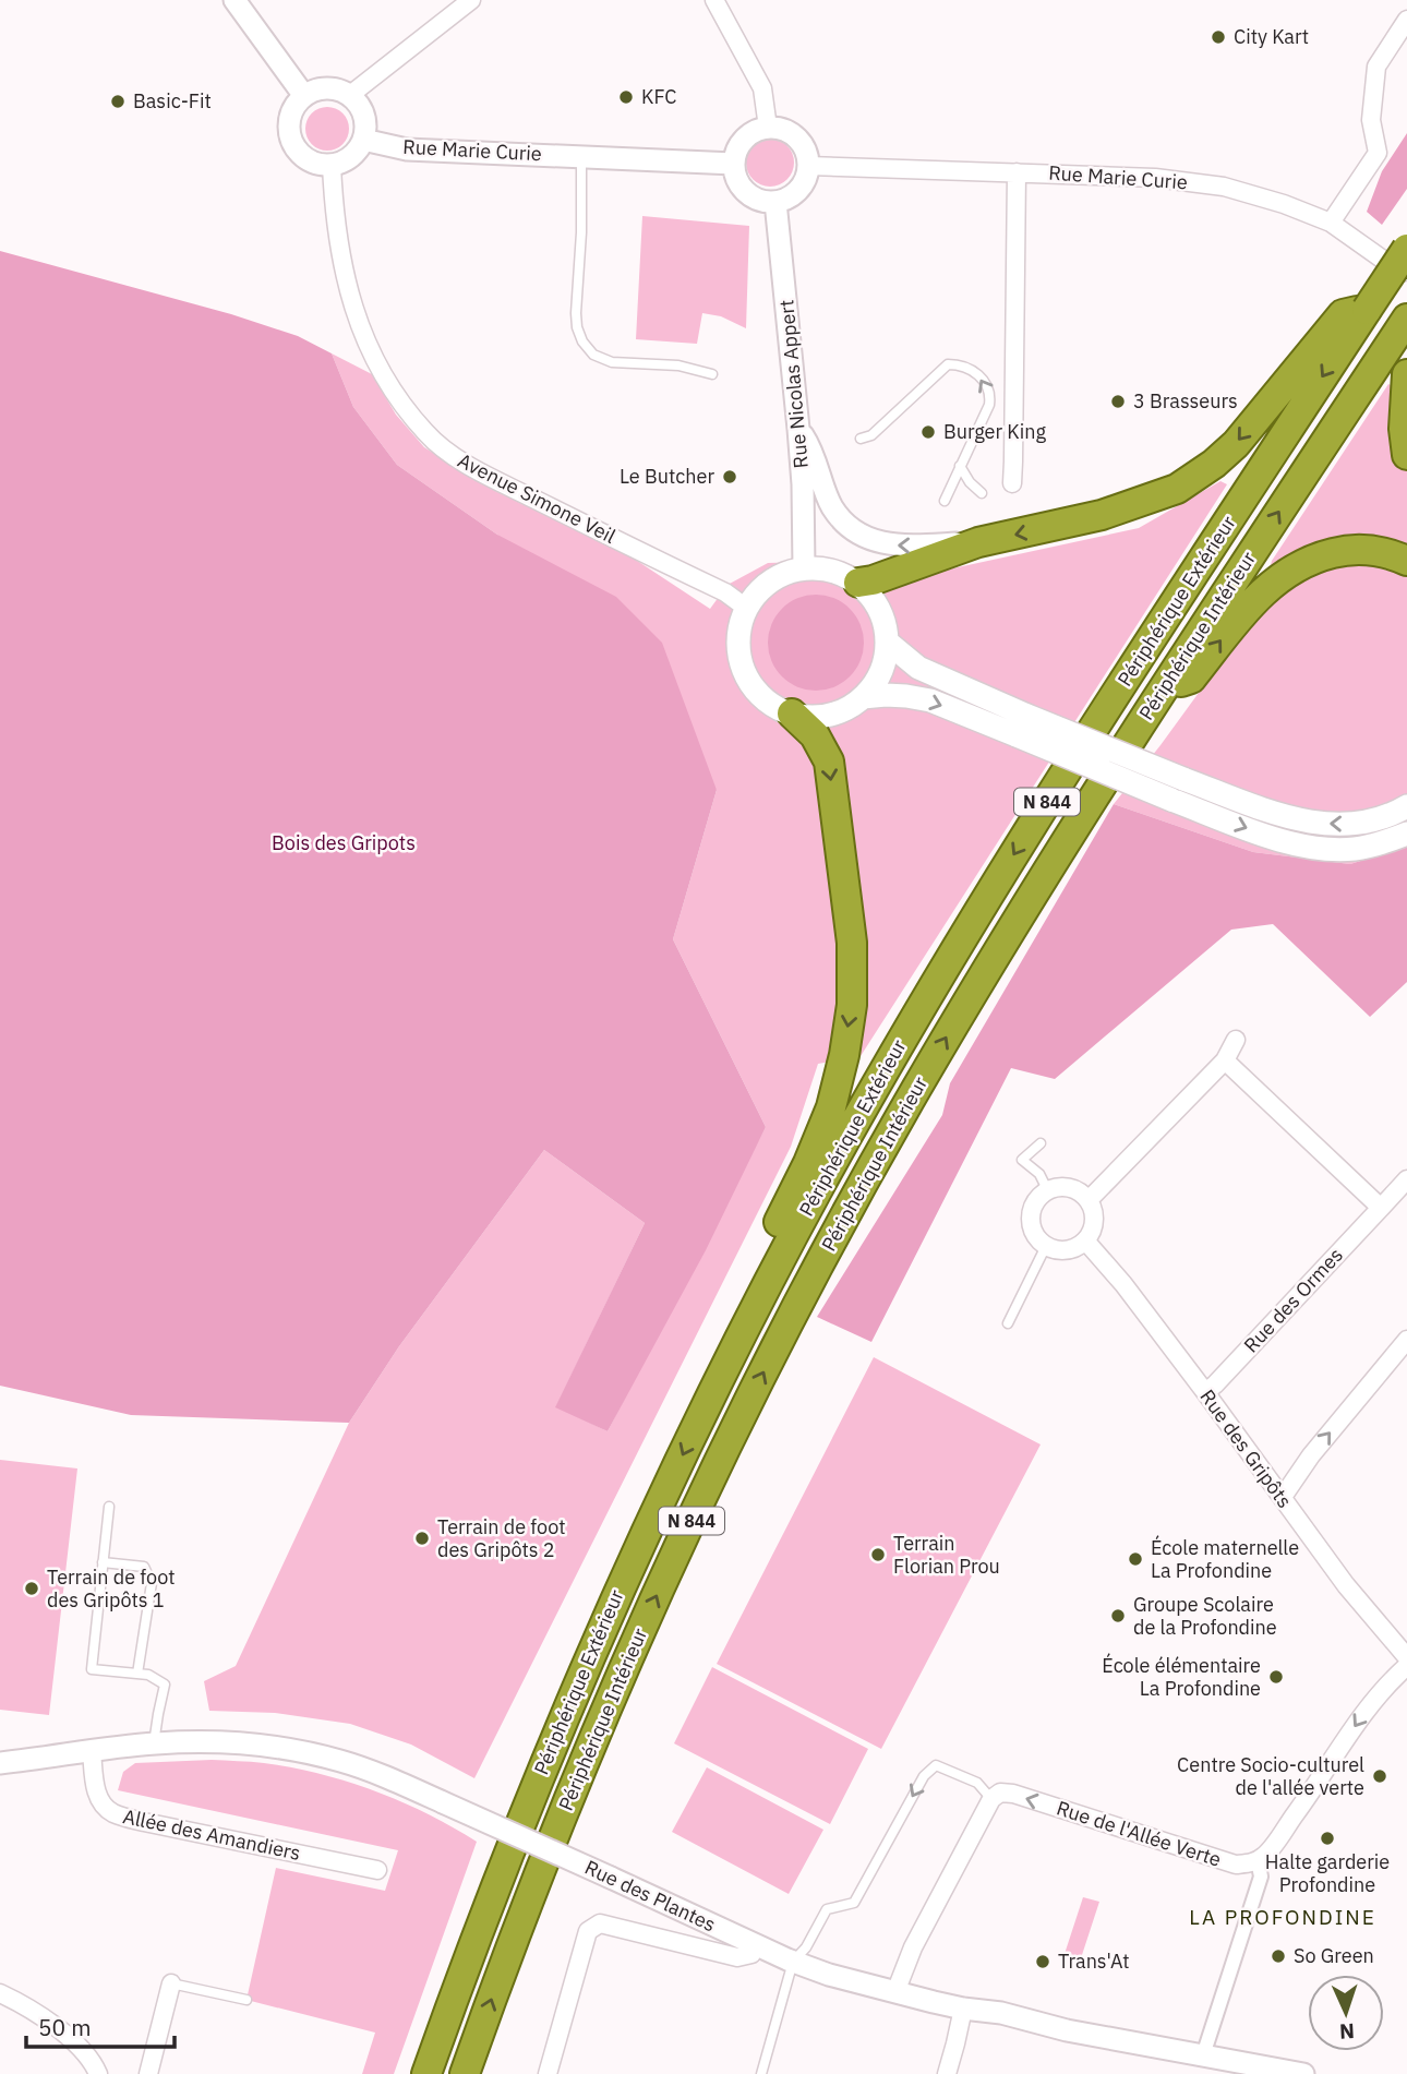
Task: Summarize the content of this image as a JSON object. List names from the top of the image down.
{
  "streets": {
    "highway": ["Périphérique Extérieur", "Périphérique Intérieur", "N 844"],
    "street": [
      "Rue Marie Curie",
      "Rue Nicolas Appert",
      "Avenue Simone Veil",
      "Rue des Ormes",
      "Rue des Gripôts",
      "Rue de l'Allée Verte",
      "Allée des Amandiers",
      "Rue des Plantes"
    ]
  },
  "crossings": [
    ["Rue Marie Curie", "Rue Nicolas Appert"],
    ["Rue Marie Curie", "Avenue Simone Veil"],
    ["Rue Marie Curie", "Périphérique Extérieur"],
    ["Rue Nicolas Appert", "Avenue Simone Veil"],
    ["Rue des Ormes", "Rue des Gripôts"],
    ["Allée des Amandiers", "Rue des Plantes"]
  ],
  "one_way": ["Périphérique Extérieur", "Périphérique Intérieur", "Rue de l'Allée Verte"],
  "districts": ["LA PROFONDINE"],
  "parks": ["Bois des Gripots"],
  "places": [
    "City Kart",
    "KFC",
    "Basic-Fit",
    "3 Brasseurs",
    "Burger King",
    "Le Butcher",
    "Terrain de foot des Gripôts 2",
    "Terrain Florian Prou",
    "École maternelle La Profondine",
    "Terrain de foot des Gripôts 1",
    "Groupe Scolaire de la Profondine",
    "École élémentaire La Profondine",
    "Centre Socio-culturel de l'allée verte",
    "Halte garderie Profondine",
    "So Green",
    "Trans'At"
  ],
  "scale_bar": "50 m",
  "north": "bottom"
}
